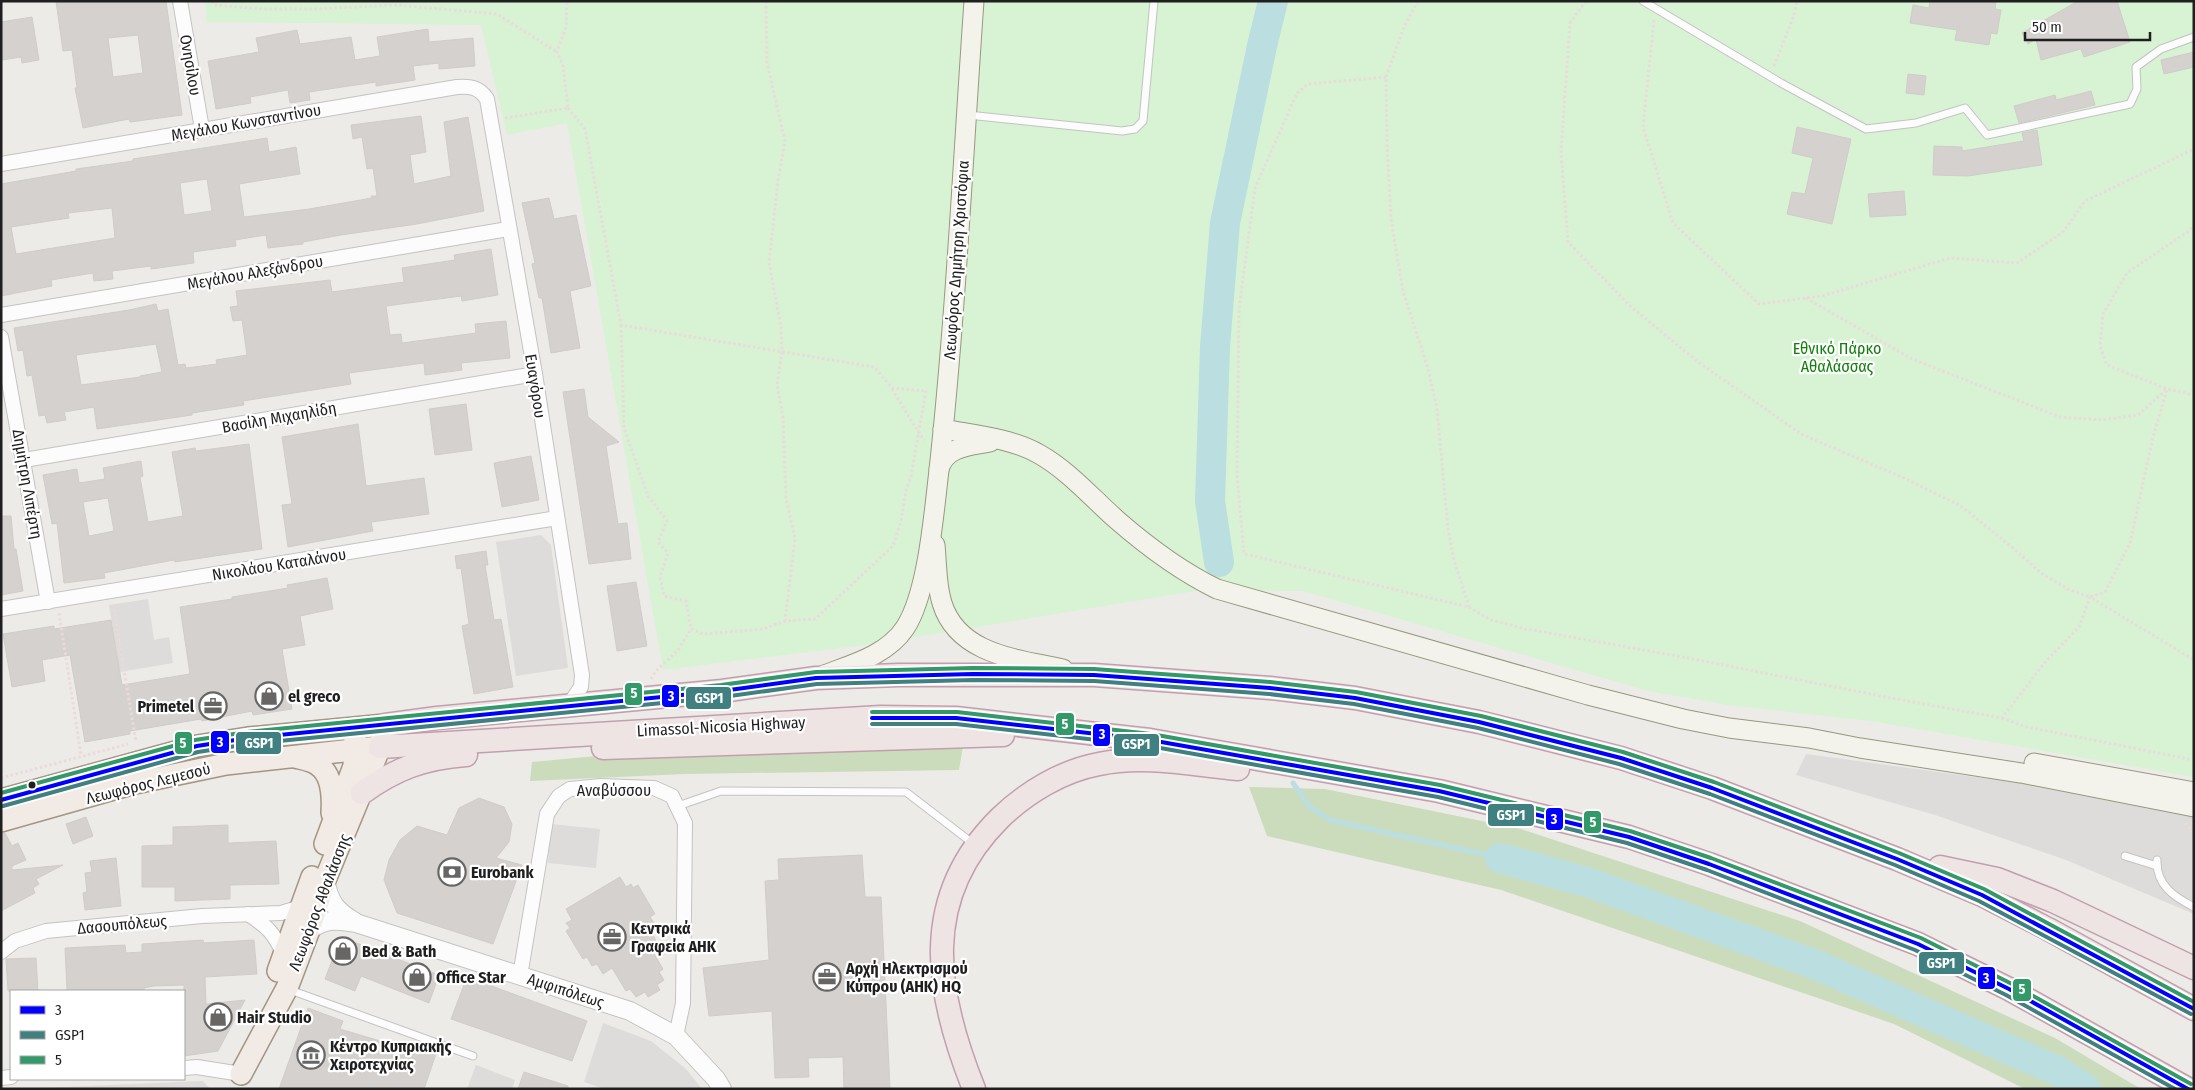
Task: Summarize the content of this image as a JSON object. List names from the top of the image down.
{
  "streets": {
    "highway": ["Limassol-Nicosia Highway"],
    "main road": ["Λεωφόρος Δημήτρη Χριστόφια", "Λεωφόρος Λεμεσού", "Λεωφόρος Αθαλάσσης"],
    "street": [
      "Ονησίλου",
      "Μεγάλου Κωνσταντίνου",
      "Μεγάλου Αλεξάνδρου",
      "Ευαγόρου",
      "Βασίλη Μιχαηλίδη",
      "Δημήτρη Λιπέρτη",
      "Νικολάου Καταλάνου",
      "Αναβύσσου",
      "Δασουπόλεως",
      "Αμφιπόλεως"
    ]
  },
  "crossings": [
    ["Ονησίλου", "Μεγάλου Κωνσταντίνου"],
    ["Μεγάλου Κωνσταντίνου", "Ευαγόρου"],
    ["Μεγάλου Αλεξάνδρου", "Ευαγόρου"],
    ["Ευαγόρου", "Βασίλη Μιχαηλίδη"],
    ["Ευαγόρου", "Νικολάου Καταλάνου"],
    ["Βασίλη Μιχαηλίδη", "Δημήτρη Λιπέρτη"],
    ["Δημήτρη Λιπέρτη", "Νικολάου Καταλάνου"],
    ["Limassol-Nicosia Highway", "Λεωφόρος Λεμεσού"],
    ["Limassol-Nicosia Highway", "Λεωφόρος Αθαλάσσης"],
    ["Λεωφόρος Λεμεσού", "Λεωφόρος Αθαλάσσης"],
    ["Αναβύσσου", "Αμφιπόλεως"],
    ["Λεωφόρος Αθαλάσσης", "Δασουπόλεως"],
    ["Λεωφόρος Αθαλάσσης", "Αμφιπόλεως"]
  ],
  "parks": ["Εθνικό Πάρκο Αθαλάσσας"],
  "places": {
    "shop": [
      "el greco",
      "Bed & Bath",
      "Office Star",
      "Hair Studio"
    ],
    "office": ["Primetel", "Κεντρικά Γραφεία ΑΗΚ", "Αρχή Ηλεκτρισμού Κύπρου (ΑΗΚ) HQ"],
    "bank": ["Eurobank"],
    "museum": ["Κέντρο Κυπριακής Χειροτεχνίας"]
  },
  "lines": ["transit line 5", "transit line 3", "transit line GSP1"],
  "legend": ["3", "GSP1", "5"],
  "scale_bar": "50 m"
}
